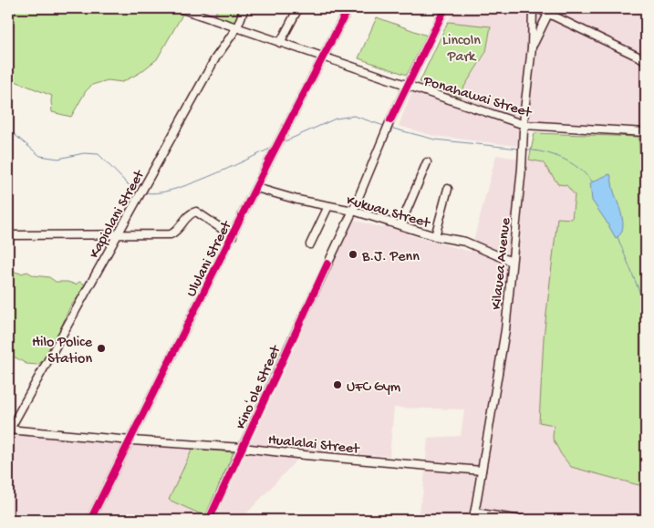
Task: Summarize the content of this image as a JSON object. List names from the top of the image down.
{
  "streets": {
    "street": [
      "Ponahawai Street",
      "Kukuau Street",
      "Kapiolani Street",
      "Ululani Street",
      "Kilauea Avenue",
      "Kinoʻole Street",
      "Hualalai Street"
    ]
  },
  "crossings": [
    ["Ponahawai Street", "Kapiolani Street"],
    ["Ponahawai Street", "Ululani Street"],
    ["Ponahawai Street", "Kilauea Avenue"],
    ["Ponahawai Street", "Kinoʻole Street"],
    ["Kukuau Street", "Ululani Street"],
    ["Kukuau Street", "Kilauea Avenue"],
    ["Kukuau Street", "Kinoʻole Street"],
    ["Kapiolani Street", "Hualalai Street"],
    ["Ululani Street", "Hualalai Street"],
    ["Kilauea Avenue", "Hualalai Street"],
    ["Kinoʻole Street", "Hualalai Street"]
  ],
  "parks": ["Lincoln Park"],
  "places": ["B.J. Penn", "Hilo Police Station", "UFC Gym"]
}
